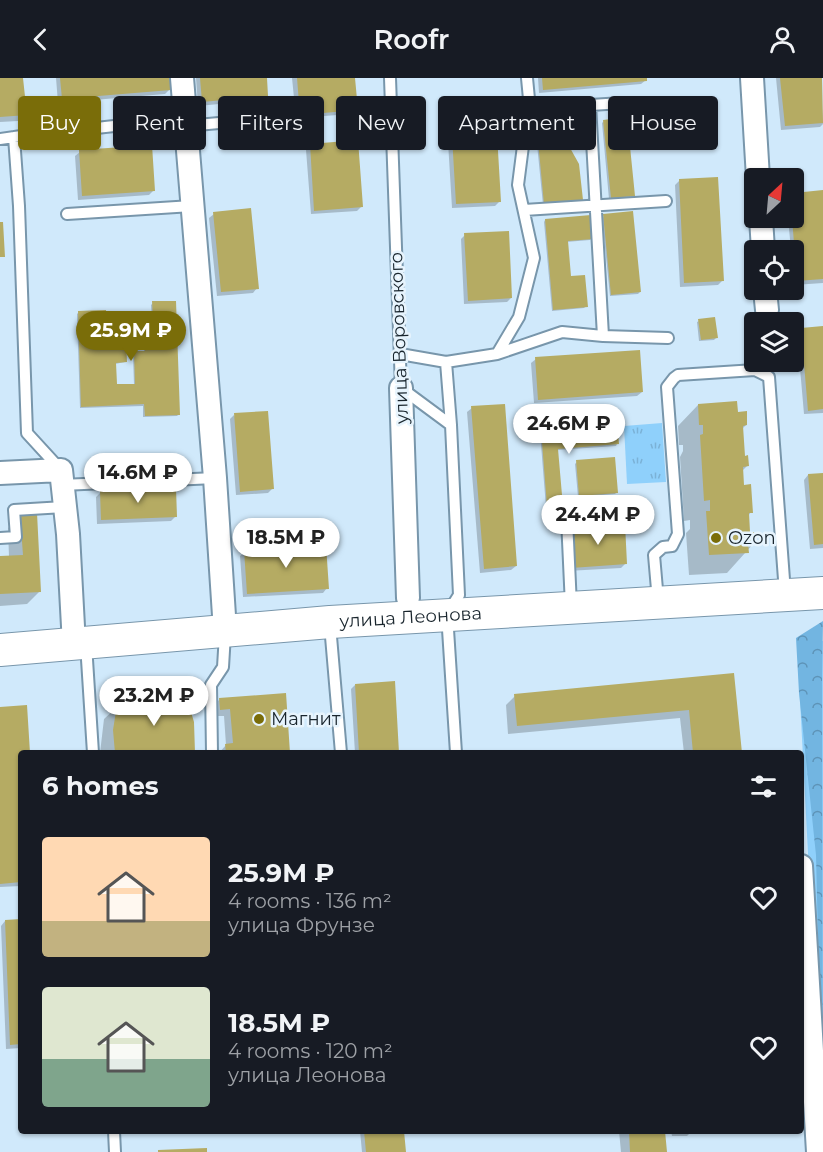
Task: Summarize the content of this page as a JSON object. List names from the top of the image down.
{
  "streets": {
    "main road": ["улица Леонова"],
    "street": ["улица Воровского"]
  },
  "places": ["Ozon", "Магнит"],
  "north": "top right",
  "page": {
    "header": "Roofr",
    "chip": [
      "Buy",
      "Rent",
      "Filters",
      "New",
      "Apartment",
      "House"
    ],
    "price": [
      "25.9M ₽",
      "24.6M ₽",
      "14.6M ₽",
      "24.4M ₽",
      "18.5M ₽",
      "23.2M ₽"
    ],
    "heading": "6 homes",
    "list": [
      {
        "name": "25.9M ₽",
        "note": "4 rooms · 136 m² · улица Фрунзе"
      },
      {
        "name": "18.5M ₽",
        "note": "4 rooms · 120 m² · улица Леонова"
      }
    ]
  }
}
